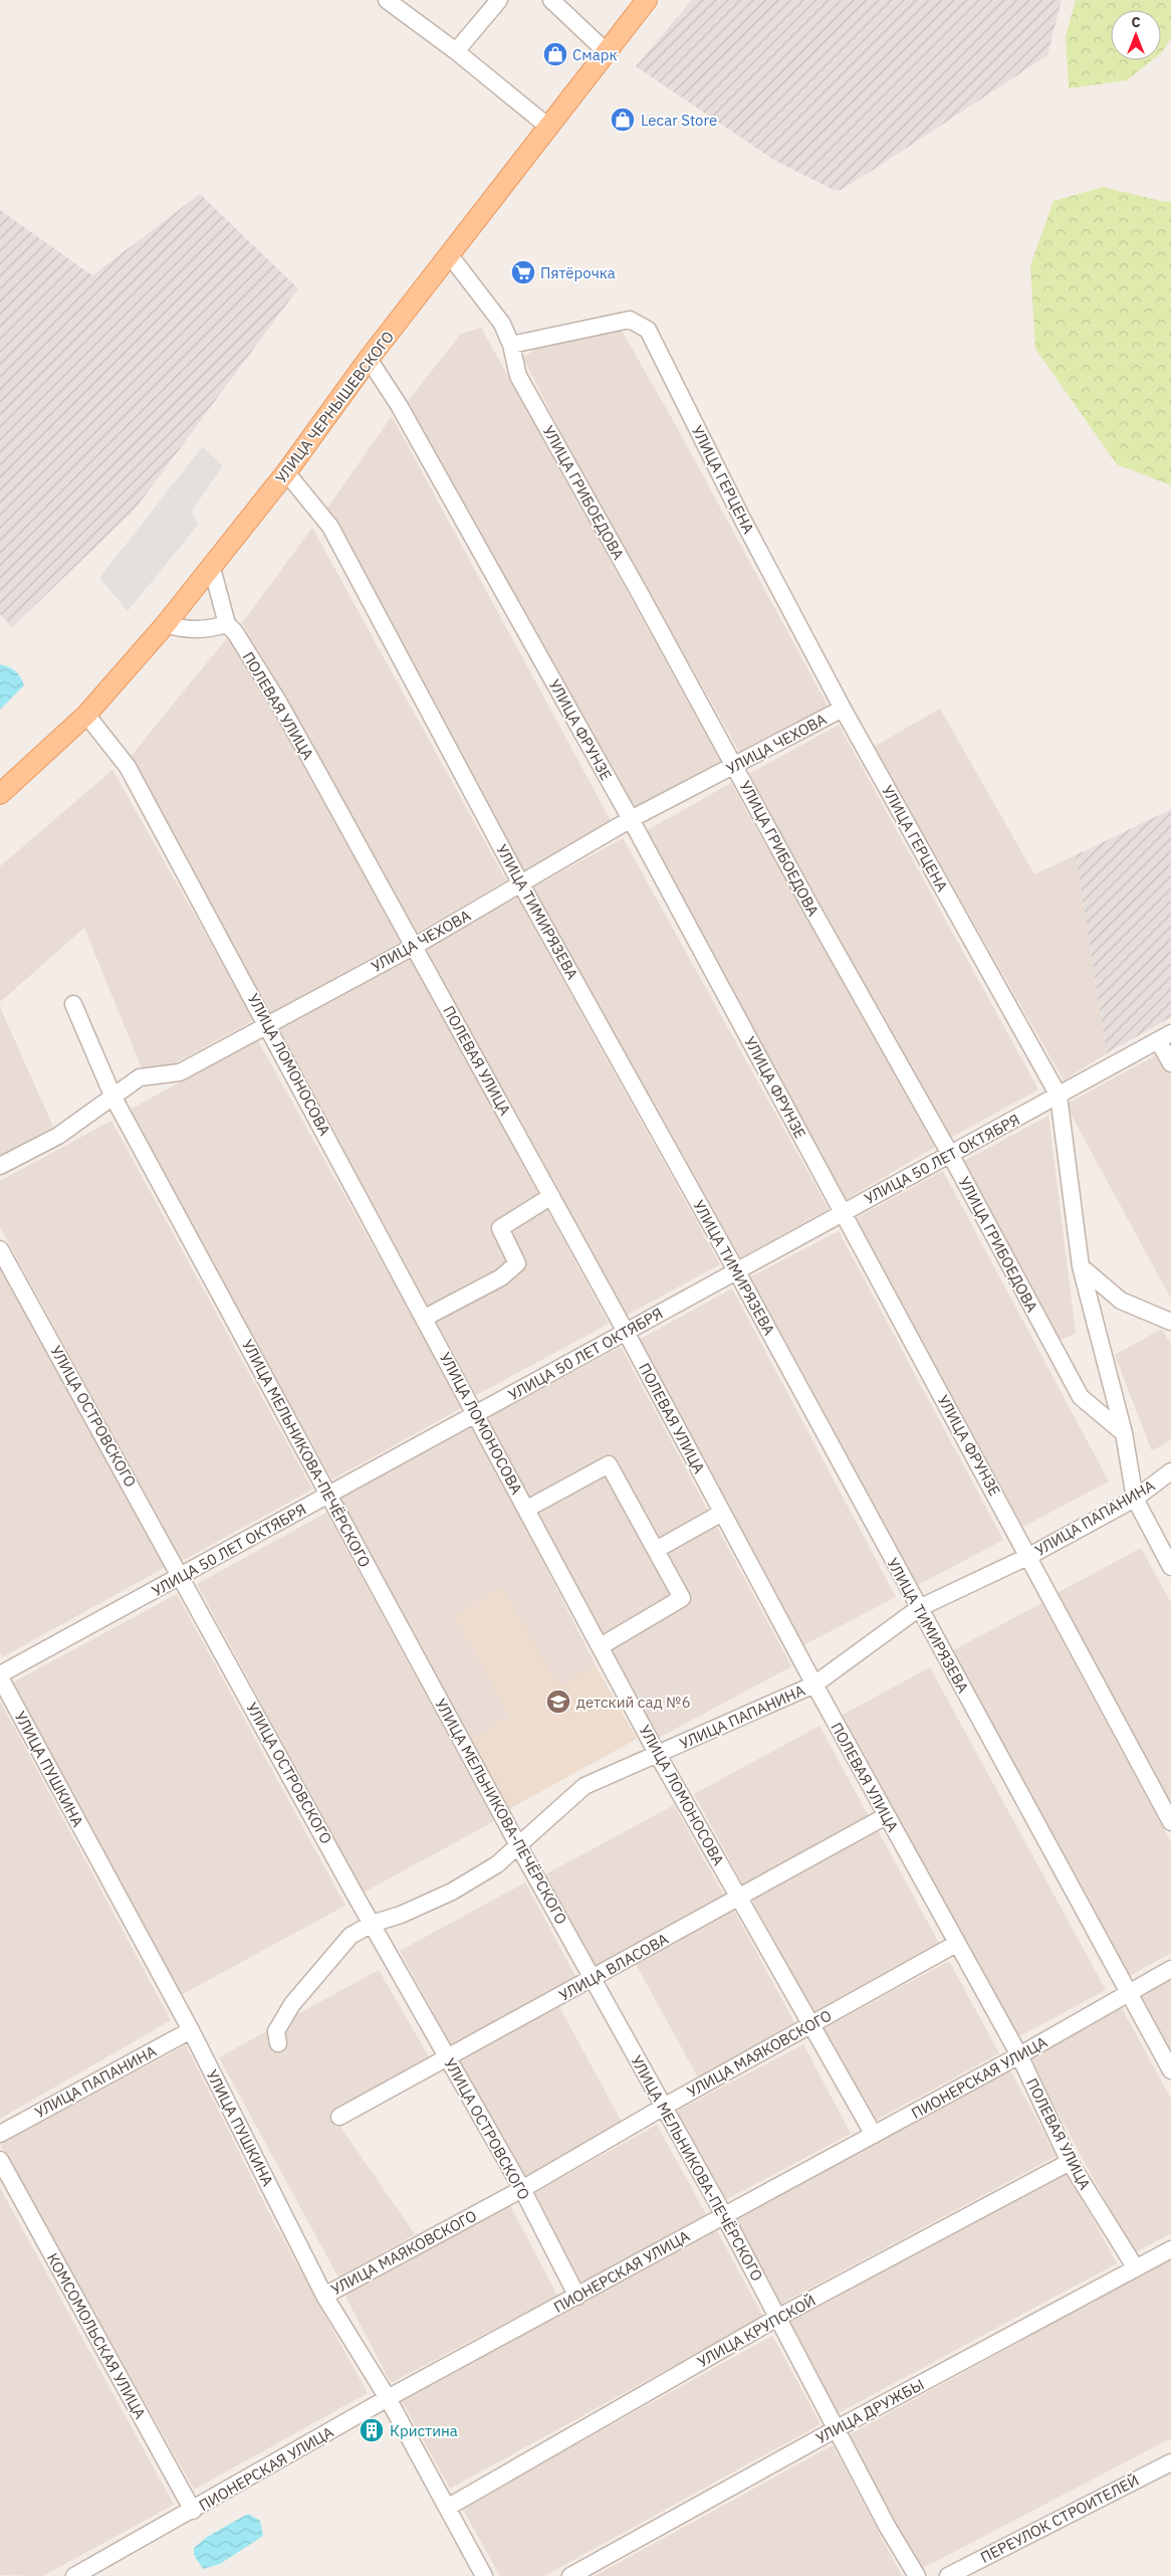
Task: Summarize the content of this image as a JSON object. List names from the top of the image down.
{
  "streets": {
    "main road": ["УЛИЦА ЧЕРНЫШЕВСКОГО"],
    "street": [
      "УЛИЦА ГЕРЦЕНА",
      "УЛИЦА ГРИБОЕДОВА",
      "ПОЛЕВАЯ УЛИЦА",
      "УЛИЦА ФРУНЗЕ",
      "УЛИЦА ЧЕХОВА",
      "УЛИЦА ТИМИРЯЗЕВА",
      "УЛИЦА ЛОМОНОСОВА",
      "УЛИЦА 50 ЛЕТ ОКТЯБРЯ",
      "УЛИЦА ОСТРОВСКОГО",
      "УЛИЦА МЕЛЬНИКОВА-ПЕЧЁРСКОГО",
      "УЛИЦА ПАПАНИНА",
      "УЛИЦА ПУШКИНА",
      "УЛИЦА ВЛАСОВА",
      "УЛИЦА МАЯКОВСКОГО",
      "ПИОНЕРСКАЯ УЛИЦА",
      "УЛИЦА КРУПСКОЙ",
      "КОМСОМОЛЬСКАЯ УЛИЦА",
      "УЛИЦА ДРУЖБЫ",
      "ПЕРЕУЛОК СТРОИТЕЛЕЙ"
    ]
  },
  "crossings": [
    ["УЛИЦА ЧЕРНЫШЕВСКОГО", "УЛИЦА ГРИБОЕДОВА"],
    ["УЛИЦА ЧЕРНЫШЕВСКОГО", "ПОЛЕВАЯ УЛИЦА"],
    ["УЛИЦА ЧЕРНЫШЕВСКОГО", "УЛИЦА ФРУНЗЕ"],
    ["УЛИЦА ЧЕРНЫШЕВСКОГО", "УЛИЦА ТИМИРЯЗЕВА"],
    ["УЛИЦА ЧЕРНЫШЕВСКОГО", "УЛИЦА ЛОМОНОСОВА"],
    ["УЛИЦА ГЕРЦЕНА", "УЛИЦА ГРИБОЕДОВА"],
    ["УЛИЦА ГЕРЦЕНА", "УЛИЦА ЧЕХОВА"],
    ["УЛИЦА ГЕРЦЕНА", "УЛИЦА 50 ЛЕТ ОКТЯБРЯ"],
    ["УЛИЦА ГЕРЦЕНА", "УЛИЦА ПАПАНИНА"],
    ["УЛИЦА ГРИБОЕДОВА", "УЛИЦА ЧЕХОВА"],
    ["УЛИЦА ГРИБОЕДОВА", "УЛИЦА 50 ЛЕТ ОКТЯБРЯ"],
    ["ПОЛЕВАЯ УЛИЦА", "УЛИЦА ЧЕХОВА"],
    ["ПОЛЕВАЯ УЛИЦА", "УЛИЦА 50 ЛЕТ ОКТЯБРЯ"],
    ["ПОЛЕВАЯ УЛИЦА", "УЛИЦА ПАПАНИНА"],
    ["ПОЛЕВАЯ УЛИЦА", "УЛИЦА ВЛАСОВА"],
    ["ПОЛЕВАЯ УЛИЦА", "УЛИЦА МАЯКОВСКОГО"],
    ["ПОЛЕВАЯ УЛИЦА", "ПИОНЕРСКАЯ УЛИЦА"],
    ["ПОЛЕВАЯ УЛИЦА", "УЛИЦА КРУПСКОЙ"],
    ["ПОЛЕВАЯ УЛИЦА", "УЛИЦА ДРУЖБЫ"],
    ["УЛИЦА ФРУНЗЕ", "УЛИЦА ЧЕХОВА"],
    ["УЛИЦА ФРУНЗЕ", "УЛИЦА 50 ЛЕТ ОКТЯБРЯ"],
    ["УЛИЦА ФРУНЗЕ", "УЛИЦА ПАПАНИНА"],
    ["УЛИЦА ЧЕХОВА", "УЛИЦА ТИМИРЯЗЕВА"],
    ["УЛИЦА ЧЕХОВА", "УЛИЦА ЛОМОНОСОВА"],
    ["УЛИЦА ЧЕХОВА", "УЛИЦА МЕЛЬНИКОВА-ПЕЧЁРСКОГО"],
    ["УЛИЦА ТИМИРЯЗЕВА", "УЛИЦА 50 ЛЕТ ОКТЯБРЯ"],
    ["УЛИЦА ТИМИРЯЗЕВА", "УЛИЦА ПАПАНИНА"],
    ["УЛИЦА ТИМИРЯЗЕВА", "ПИОНЕРСКАЯ УЛИЦА"],
    ["УЛИЦА ЛОМОНОСОВА", "УЛИЦА 50 ЛЕТ ОКТЯБРЯ"],
    ["УЛИЦА ЛОМОНОСОВА", "УЛИЦА ПАПАНИНА"],
    ["УЛИЦА ЛОМОНОСОВА", "УЛИЦА ВЛАСОВА"],
    ["УЛИЦА ЛОМОНОСОВА", "УЛИЦА МАЯКОВСКОГО"],
    ["УЛИЦА ЛОМОНОСОВА", "ПИОНЕРСКАЯ УЛИЦА"],
    ["УЛИЦА 50 ЛЕТ ОКТЯБРЯ", "УЛИЦА ОСТРОВСКОГО"],
    ["УЛИЦА 50 ЛЕТ ОКТЯБРЯ", "УЛИЦА МЕЛЬНИКОВА-ПЕЧЁРСКОГО"],
    ["УЛИЦА 50 ЛЕТ ОКТЯБРЯ", "УЛИЦА ПУШКИНА"],
    ["УЛИЦА ОСТРОВСКОГО", "УЛИЦА ПАПАНИНА"],
    ["УЛИЦА ОСТРОВСКОГО", "УЛИЦА ВЛАСОВА"],
    ["УЛИЦА ОСТРОВСКОГО", "УЛИЦА МАЯКОВСКОГО"],
    ["УЛИЦА ОСТРОВСКОГО", "ПИОНЕРСКАЯ УЛИЦА"],
    ["УЛИЦА МЕЛЬНИКОВА-ПЕЧЁРСКОГО", "УЛИЦА ПАПАНИНА"],
    ["УЛИЦА МЕЛЬНИКОВА-ПЕЧЁРСКОГО", "УЛИЦА ВЛАСОВА"],
    ["УЛИЦА МЕЛЬНИКОВА-ПЕЧЁРСКОГО", "УЛИЦА МАЯКОВСКОГО"],
    ["УЛИЦА МЕЛЬНИКОВА-ПЕЧЁРСКОГО", "ПИОНЕРСКАЯ УЛИЦА"],
    ["УЛИЦА МЕЛЬНИКОВА-ПЕЧЁРСКОГО", "УЛИЦА КРУПСКОЙ"],
    ["УЛИЦА МЕЛЬНИКОВА-ПЕЧЁРСКОГО", "УЛИЦА ДРУЖБЫ"],
    ["УЛИЦА ПАПАНИНА", "УЛИЦА ПУШКИНА"],
    ["УЛИЦА ПУШКИНА", "УЛИЦА МАЯКОВСКОГО"],
    ["УЛИЦА ПУШКИНА", "ПИОНЕРСКАЯ УЛИЦА"],
    ["УЛИЦА ПУШКИНА", "УЛИЦА КРУПСКОЙ"],
    ["ПИОНЕРСКАЯ УЛИЦА", "КОМСОМОЛЬСКАЯ УЛИЦА"]
  ],
  "places": {
    "shop": ["Смарк", "Lecar Store"],
    "supermarket": ["Пятёрочка"],
    "school or university": ["детский сад №6"],
    "building": ["Кристина"]
  },
  "north": "top"
}
